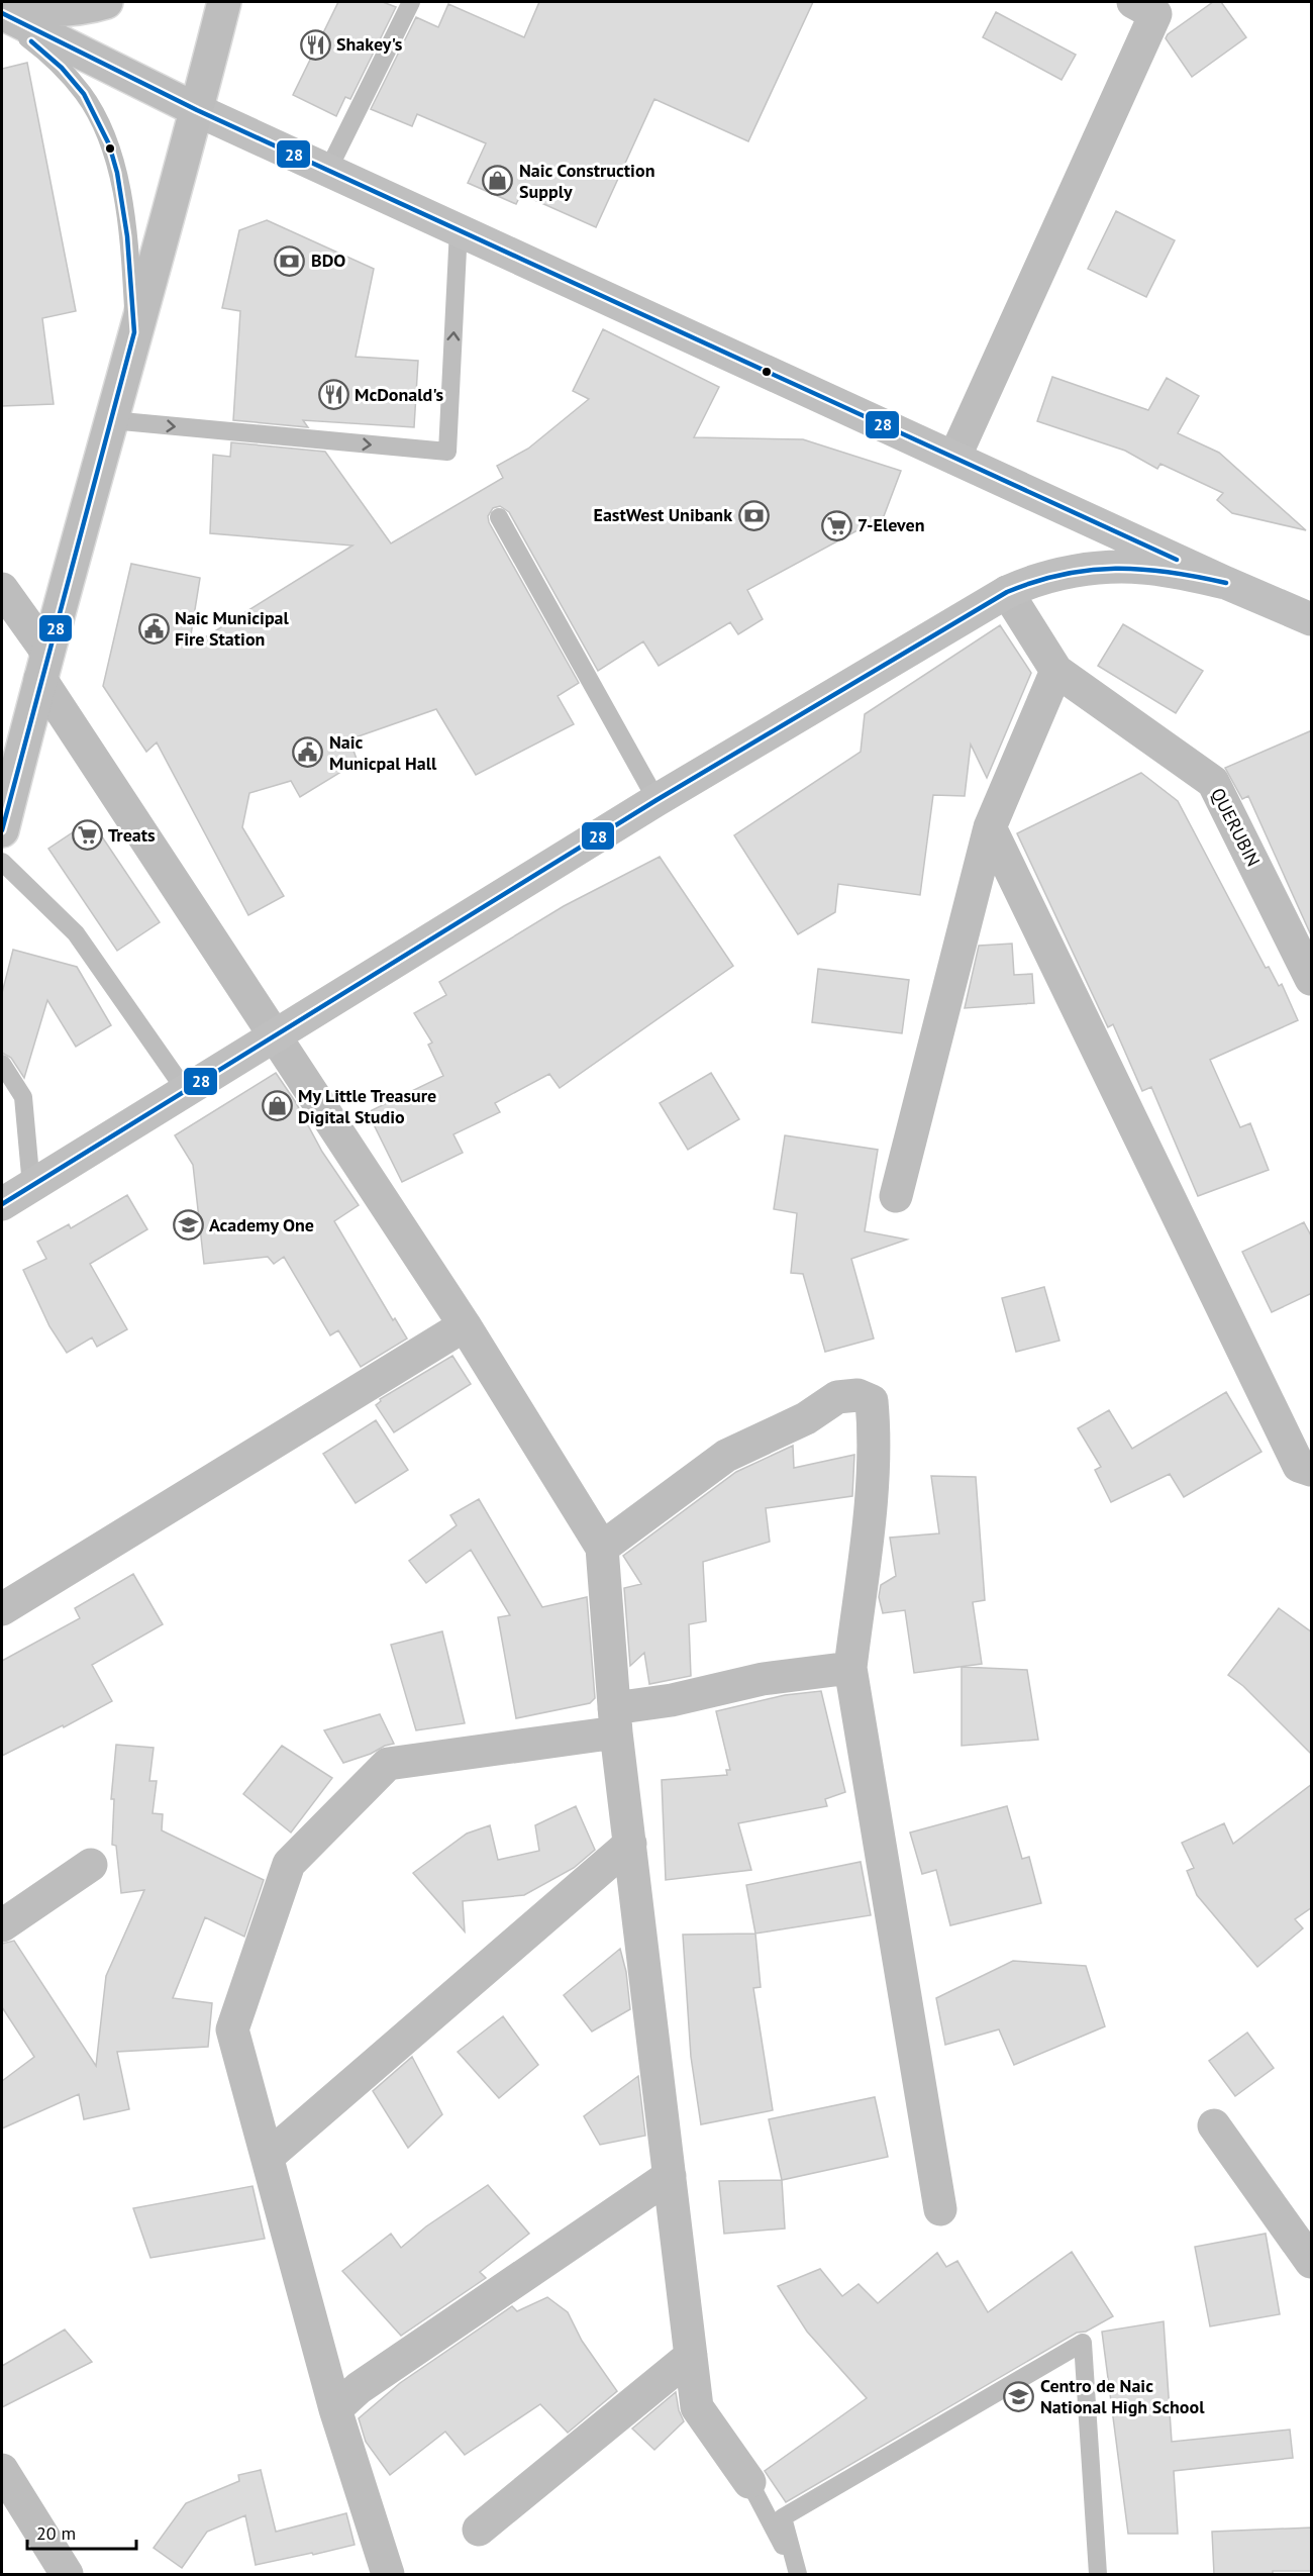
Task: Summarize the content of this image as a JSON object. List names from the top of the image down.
{
  "streets": {
    "street": ["QUERUBIN"]
  },
  "places": {
    "restaurant": ["Shakey's", "McDonald's"],
    "shop": ["Naic Construction Supply", "My Little Treasure Digital Studio"],
    "bank": ["BDO", "EastWest Unibank"],
    "supermarket": ["7-Eleven", "Treats"],
    "public building": ["Naic Municipal Fire Station", "Naic Municpal Hall"],
    "school or university": ["Academy One", "Centro de Naic National High School"]
  },
  "lines": ["transit line 28"],
  "scale_bar": "20 m"
}
